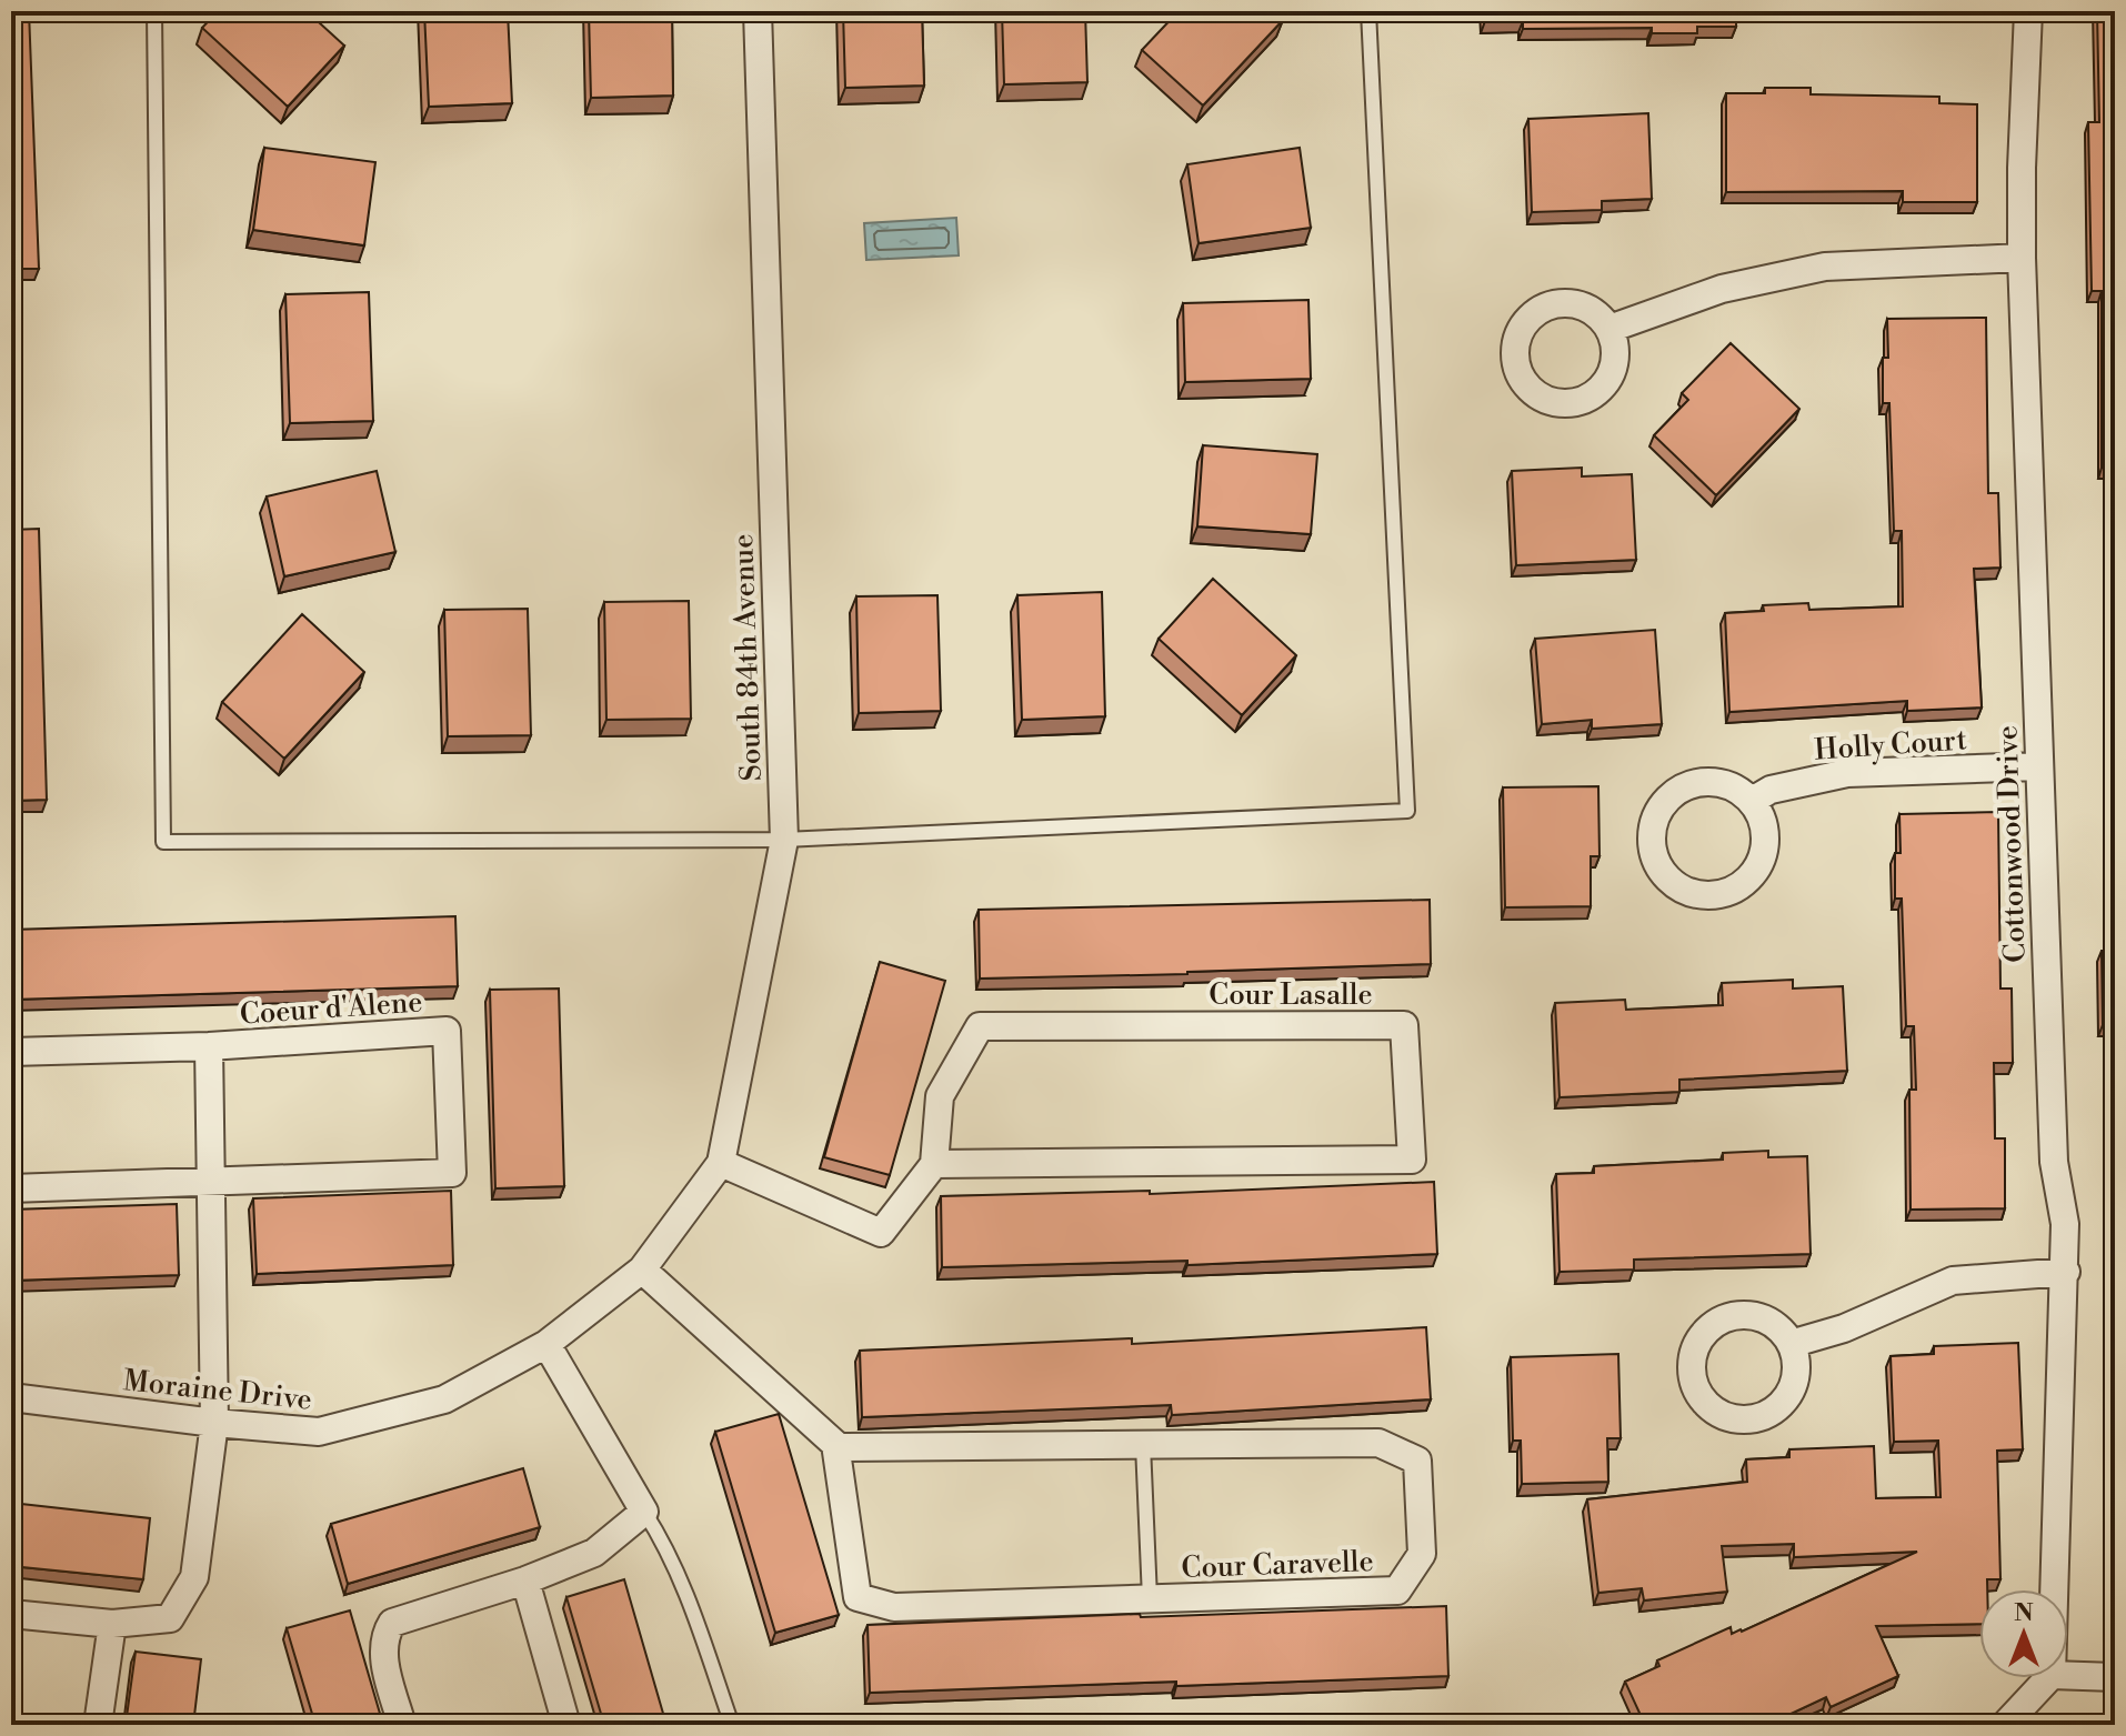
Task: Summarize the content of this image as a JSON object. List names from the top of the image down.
{
  "streets": {
    "street": [
      "South 84th Avenue",
      "Holly Court",
      "Cottonwood Drive",
      "Cour Lasalle",
      "Coeur d'Alene",
      "Moraine Drive",
      "Cour Caravelle"
    ]
  },
  "crossings": [
    ["South 84th Avenue", "Moraine Drive"],
    ["Holly Court", "Cottonwood Drive"],
    ["Coeur d'Alene", "Moraine Drive"]
  ],
  "north": "top"
}
